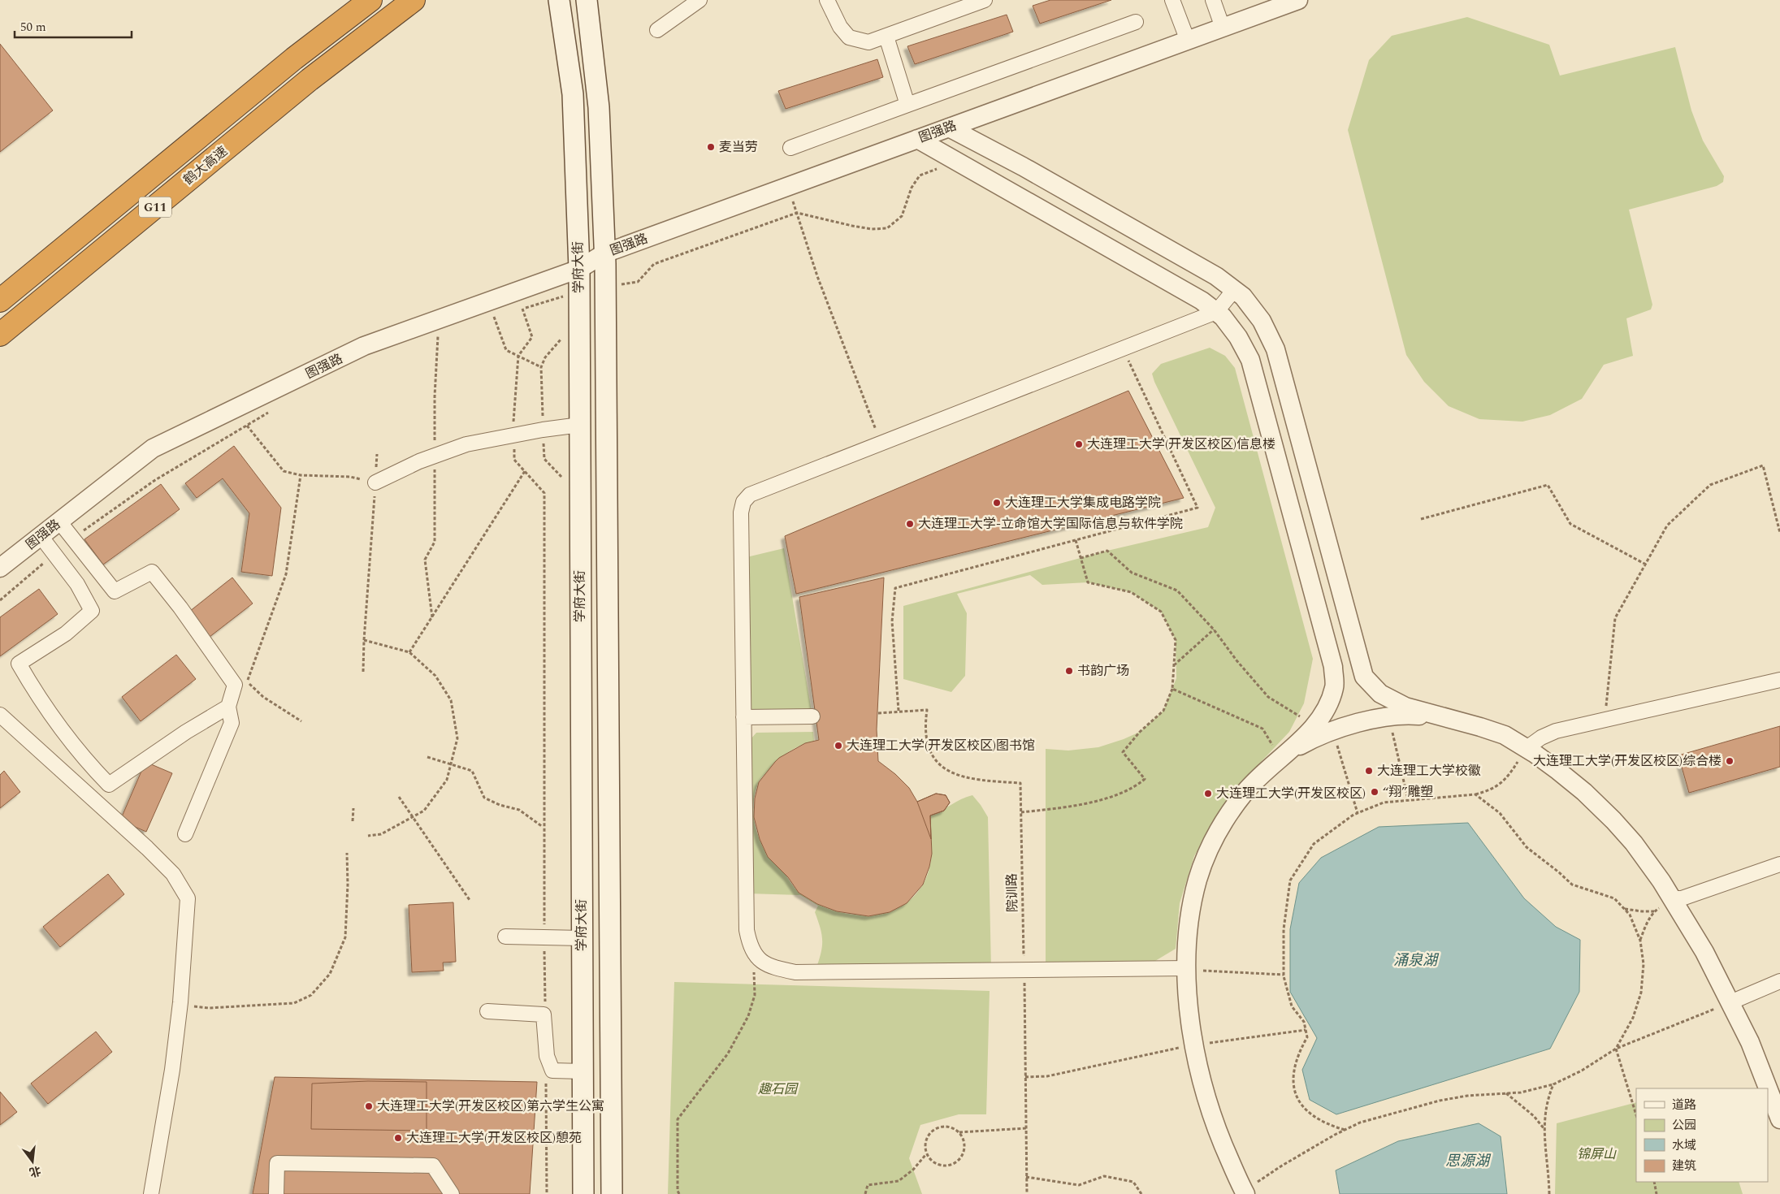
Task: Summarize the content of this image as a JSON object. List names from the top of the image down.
{
  "streets": {
    "highway": ["鹤大高速", "G11"],
    "main road": ["学府大街"],
    "street": ["图强路"],
    "path": ["院训路"]
  },
  "crossings": [
    ["图强路", "学府大街"]
  ],
  "water": ["涌泉湖", "思源湖"],
  "parks": ["趣石园", "锦屏山"],
  "places": [
    "麦当劳",
    "大连理工大学(开发区校区)信息楼",
    "大连理工大学集成电路学院",
    "大连理工大学-立命馆大学国际信息与软件学院",
    "书韵广场",
    "大连理工大学(开发区校区)图书馆",
    "大连理工大学(开发区校区)综合楼",
    "大连理工大学校徽",
    "“翔”雕塑",
    "大连理工大学(开发区校区)",
    "大连理工大学(开发区校区)第六学生公寓",
    "大连理工大学(开发区校区)憩苑"
  ],
  "legend": [
    "道路",
    "公园",
    "水域",
    "建筑"
  ],
  "scale_bar": "50 m",
  "north": "bottom"
}
